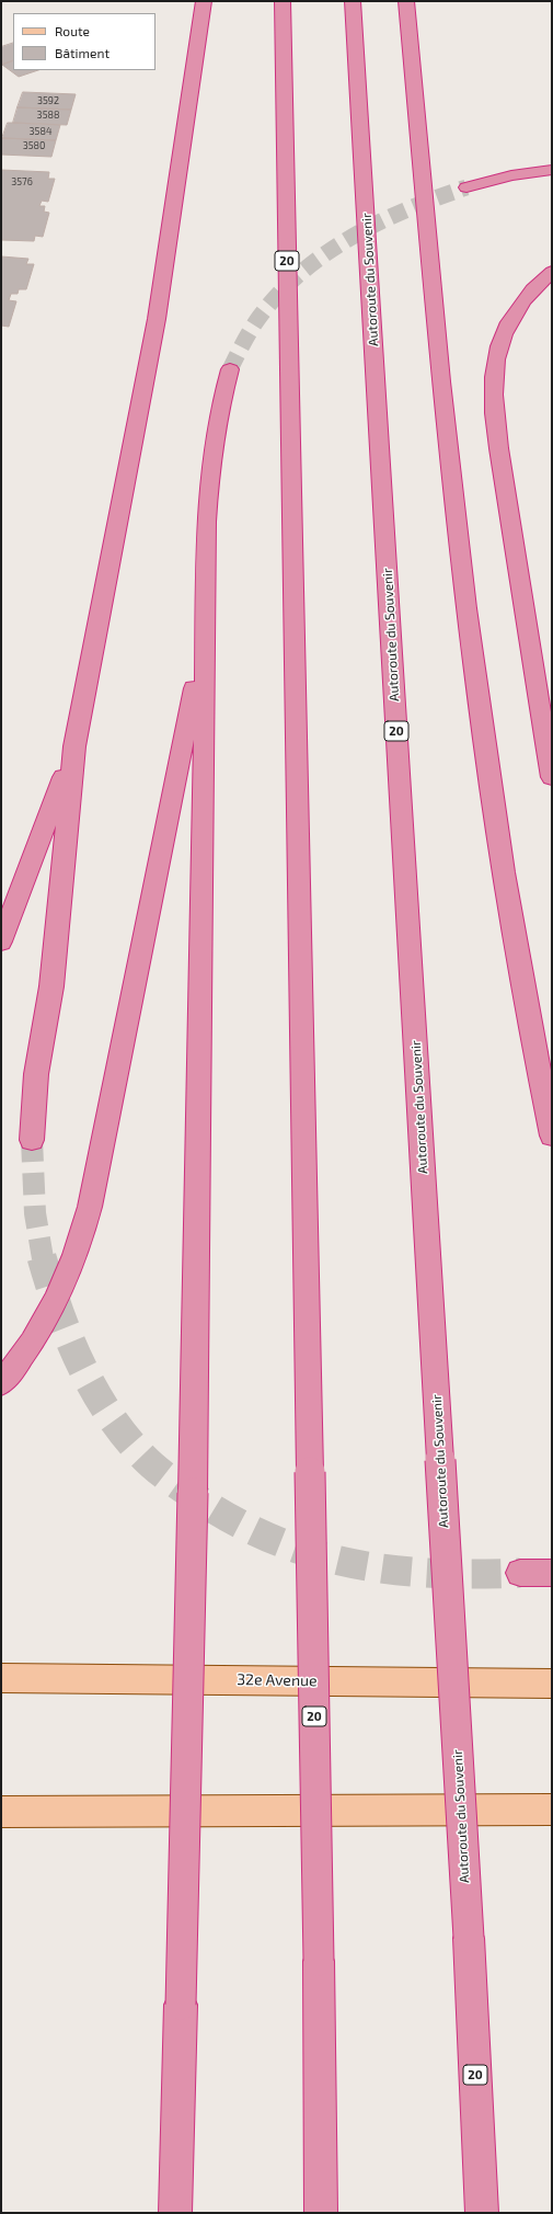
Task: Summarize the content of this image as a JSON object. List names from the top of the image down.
{
  "streets": {
    "highway": ["20", "Autoroute du Souvenir"],
    "main road": ["32e Avenue"]
  },
  "house_numbers": [
    "3592",
    "3588",
    "3584",
    "3580",
    "3576"
  ],
  "legend": ["Route", "Bâtiment"]
}
